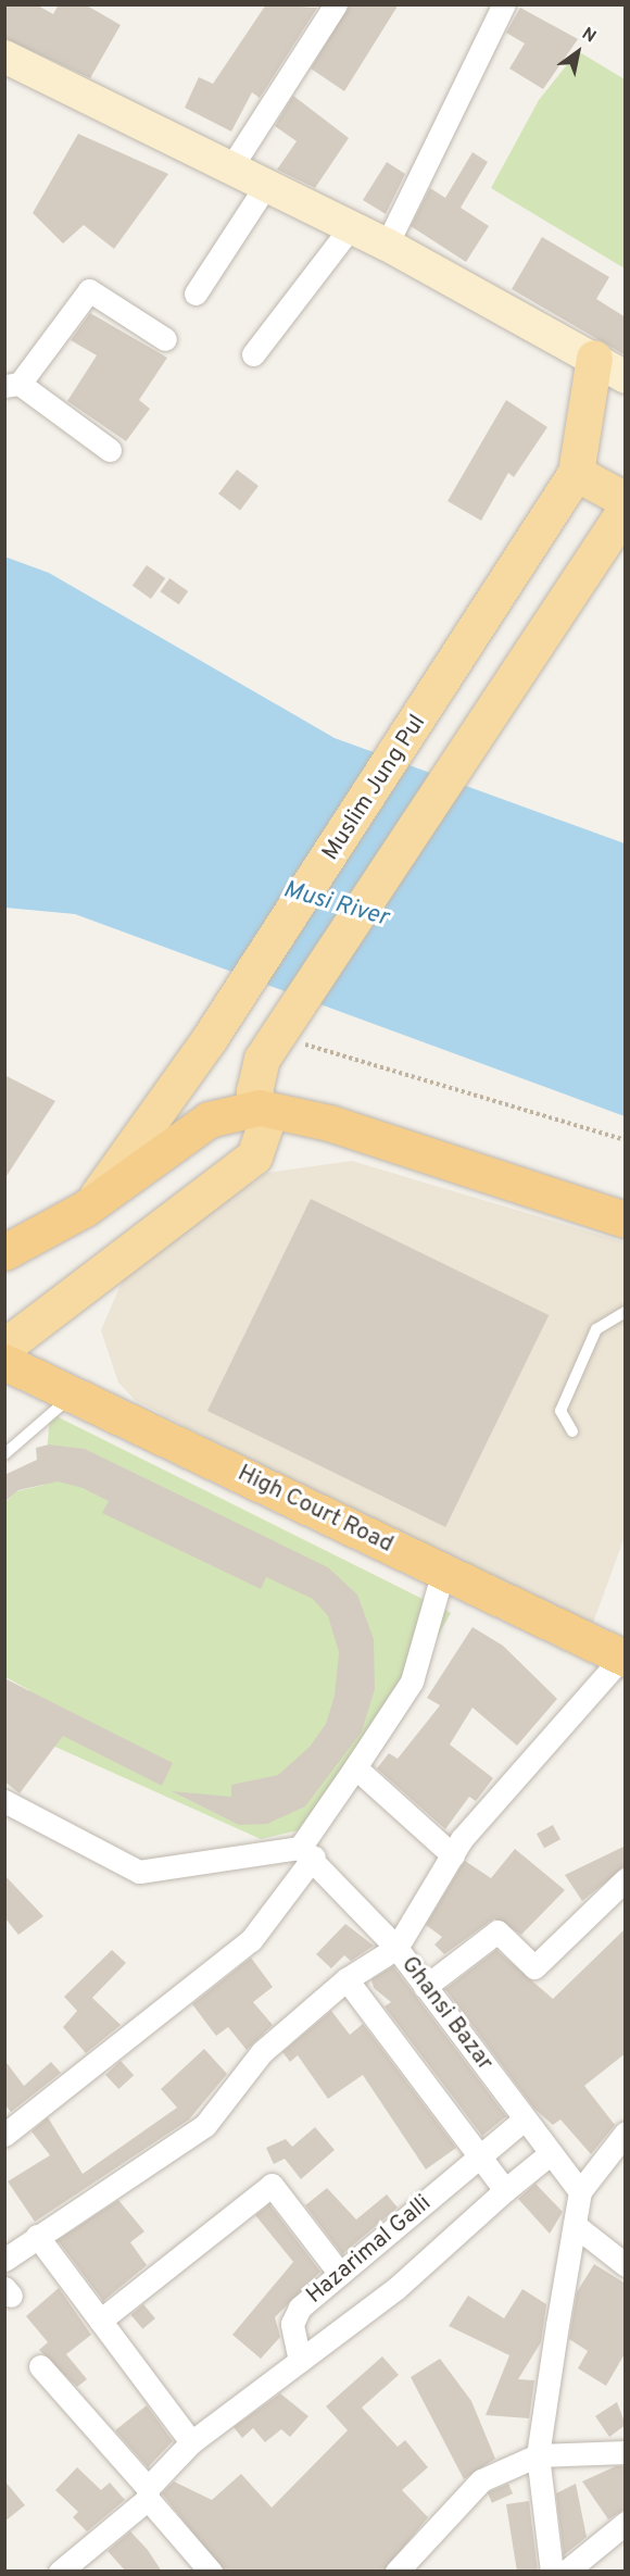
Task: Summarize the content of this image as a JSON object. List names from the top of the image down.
{
  "streets": {
    "highway": ["High Court Road"],
    "main road": ["Muslim Jung Pul"],
    "street": ["Ghansi Bazar", "Hazarimal Galli"]
  },
  "crossings": [
    ["Ghansi Bazar", "Hazarimal Galli"]
  ],
  "water": ["Musi River"],
  "north": "top right"
}
